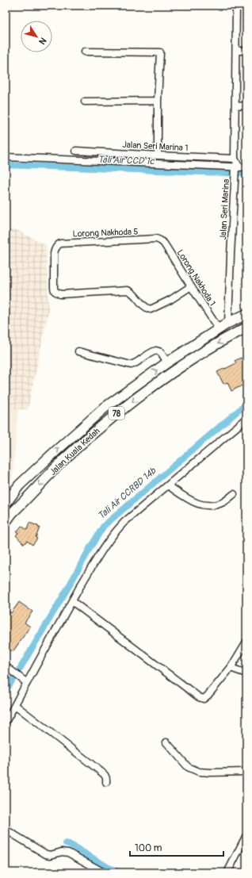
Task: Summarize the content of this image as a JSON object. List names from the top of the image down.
{
  "streets": {
    "main road": ["78", "Jalan Kuala Kedah"],
    "street": [
      "Jalan Seri Marina 1",
      "Jalan Seri Marina",
      "Lorong Nakhoda 5",
      "Lorong Nakhoda 1"
    ]
  },
  "crossings": [
    ["Jalan Seri Marina 1", "Jalan Seri Marina"],
    ["Jalan Seri Marina", "Jalan Kuala Kedah"],
    ["Lorong Nakhoda 5", "Lorong Nakhoda 1"],
    ["Lorong Nakhoda 1", "Jalan Kuala Kedah"]
  ],
  "water": ["Tali Air CCD 1c", "Tali Air CCRBD 14b"],
  "scale_bar": "100 m",
  "north": "bottom right"
}
